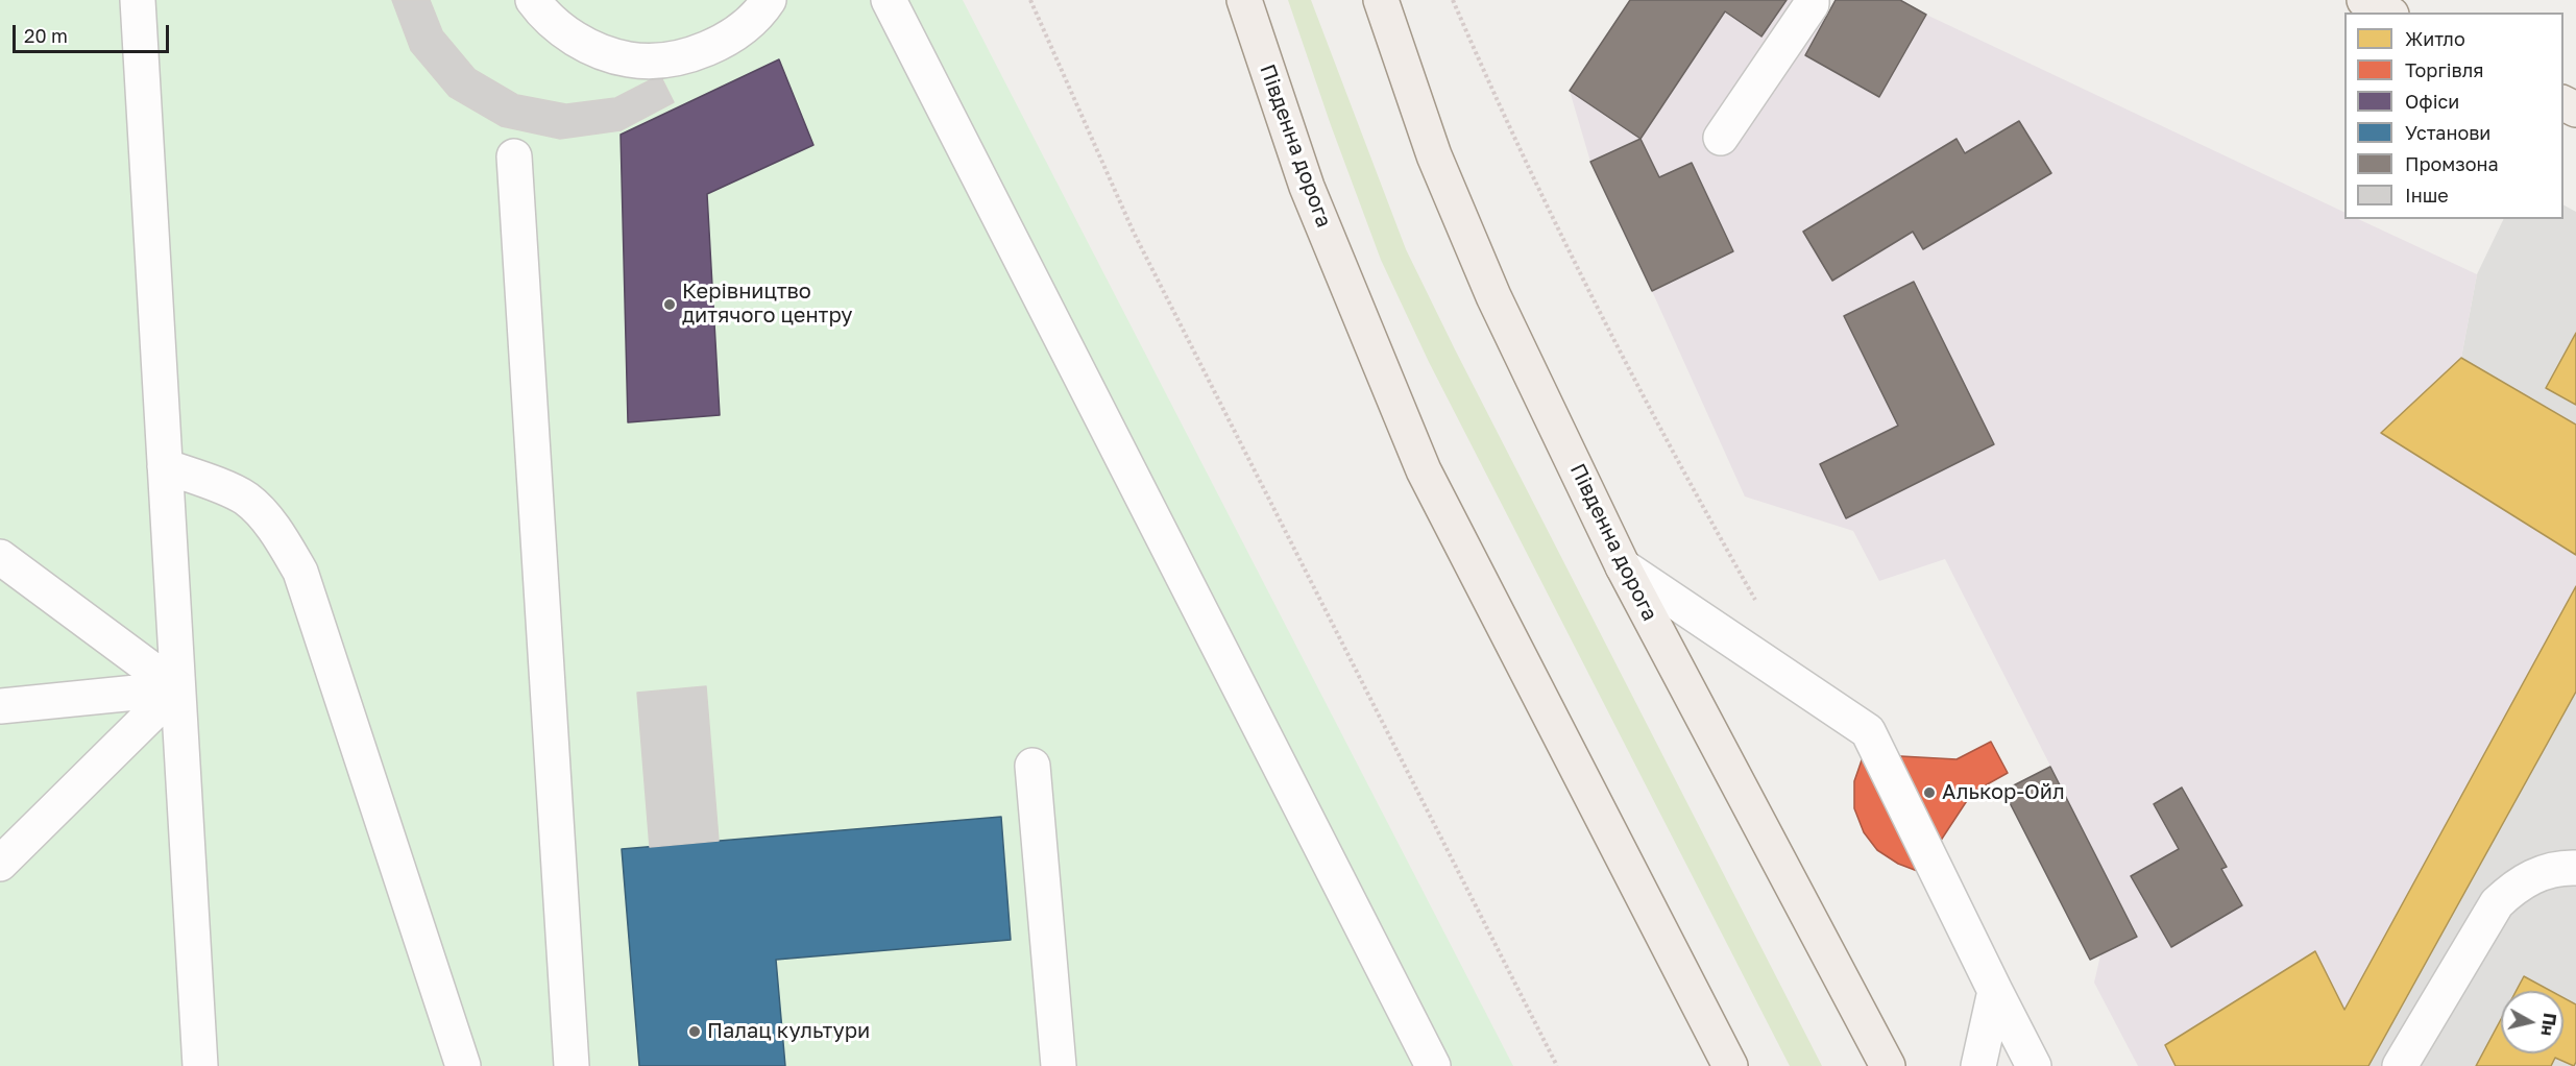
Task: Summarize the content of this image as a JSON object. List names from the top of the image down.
{
  "streets": {
    "main road": ["Південна дорога"]
  },
  "places": ["Керівництво дитячого центру", "Алькор-Ойл", "Палац культури"],
  "legend": [
    "Житло",
    "Торгівля",
    "Офіси",
    "Установи",
    "Промзона",
    "Інше"
  ],
  "scale_bar": "20 m",
  "north": "right"
}
